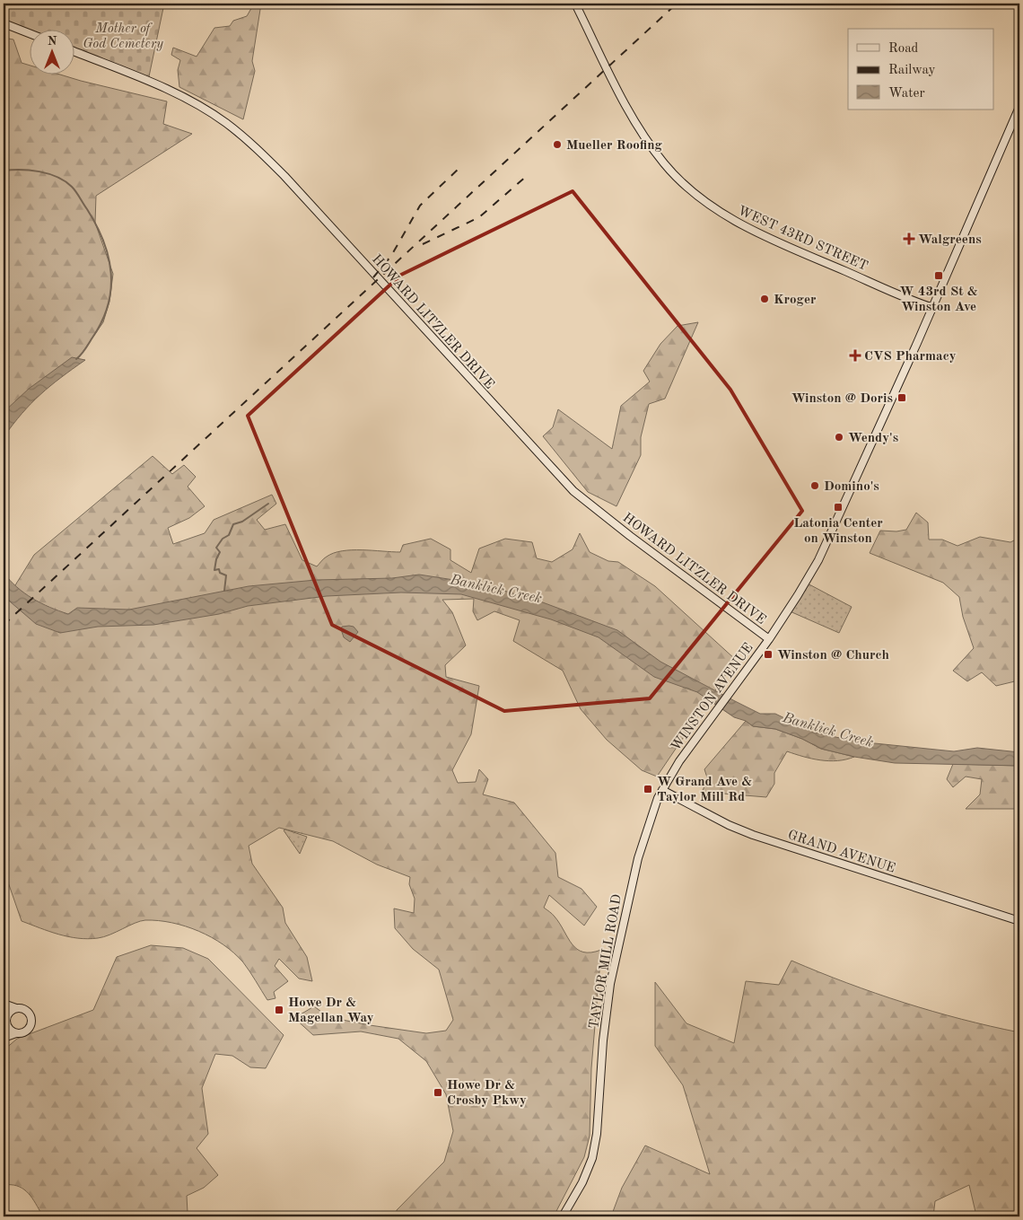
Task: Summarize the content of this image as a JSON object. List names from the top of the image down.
{
  "streets": {
    "main road": [
      "WEST 43RD STREET",
      "HOWARD LITZLER DRIVE",
      "WINSTON AVENUE",
      "GRAND AVENUE",
      "TAYLOR MILL ROAD"
    ]
  },
  "crossings": [
    ["WEST 43RD STREET", "WINSTON AVENUE"],
    ["HOWARD LITZLER DRIVE", "WINSTON AVENUE"],
    ["WINSTON AVENUE", "GRAND AVENUE"],
    ["WINSTON AVENUE", "TAYLOR MILL ROAD"],
    ["GRAND AVENUE", "TAYLOR MILL ROAD"]
  ],
  "water": ["Banklick Creek"],
  "parks": ["Mother of God Cemetery"],
  "places": {
    "other": [
      "Mueller Roofing",
      "Kroger",
      "Wendy's",
      "Domino's"
    ],
    "health": ["Walgreens", "CVS Pharmacy"],
    "transit": [
      "W 43rd St & Winston Ave",
      "Winston @ Doris",
      "Latonia Center on Winston",
      "Winston @ Church",
      "W Grand Ave & Taylor Mill Rd",
      "Howe Dr & Magellan Way",
      "Howe Dr & Crosby Pkwy"
    ]
  },
  "legend": ["Road", "Railway", "Water"],
  "north": "top"
}
